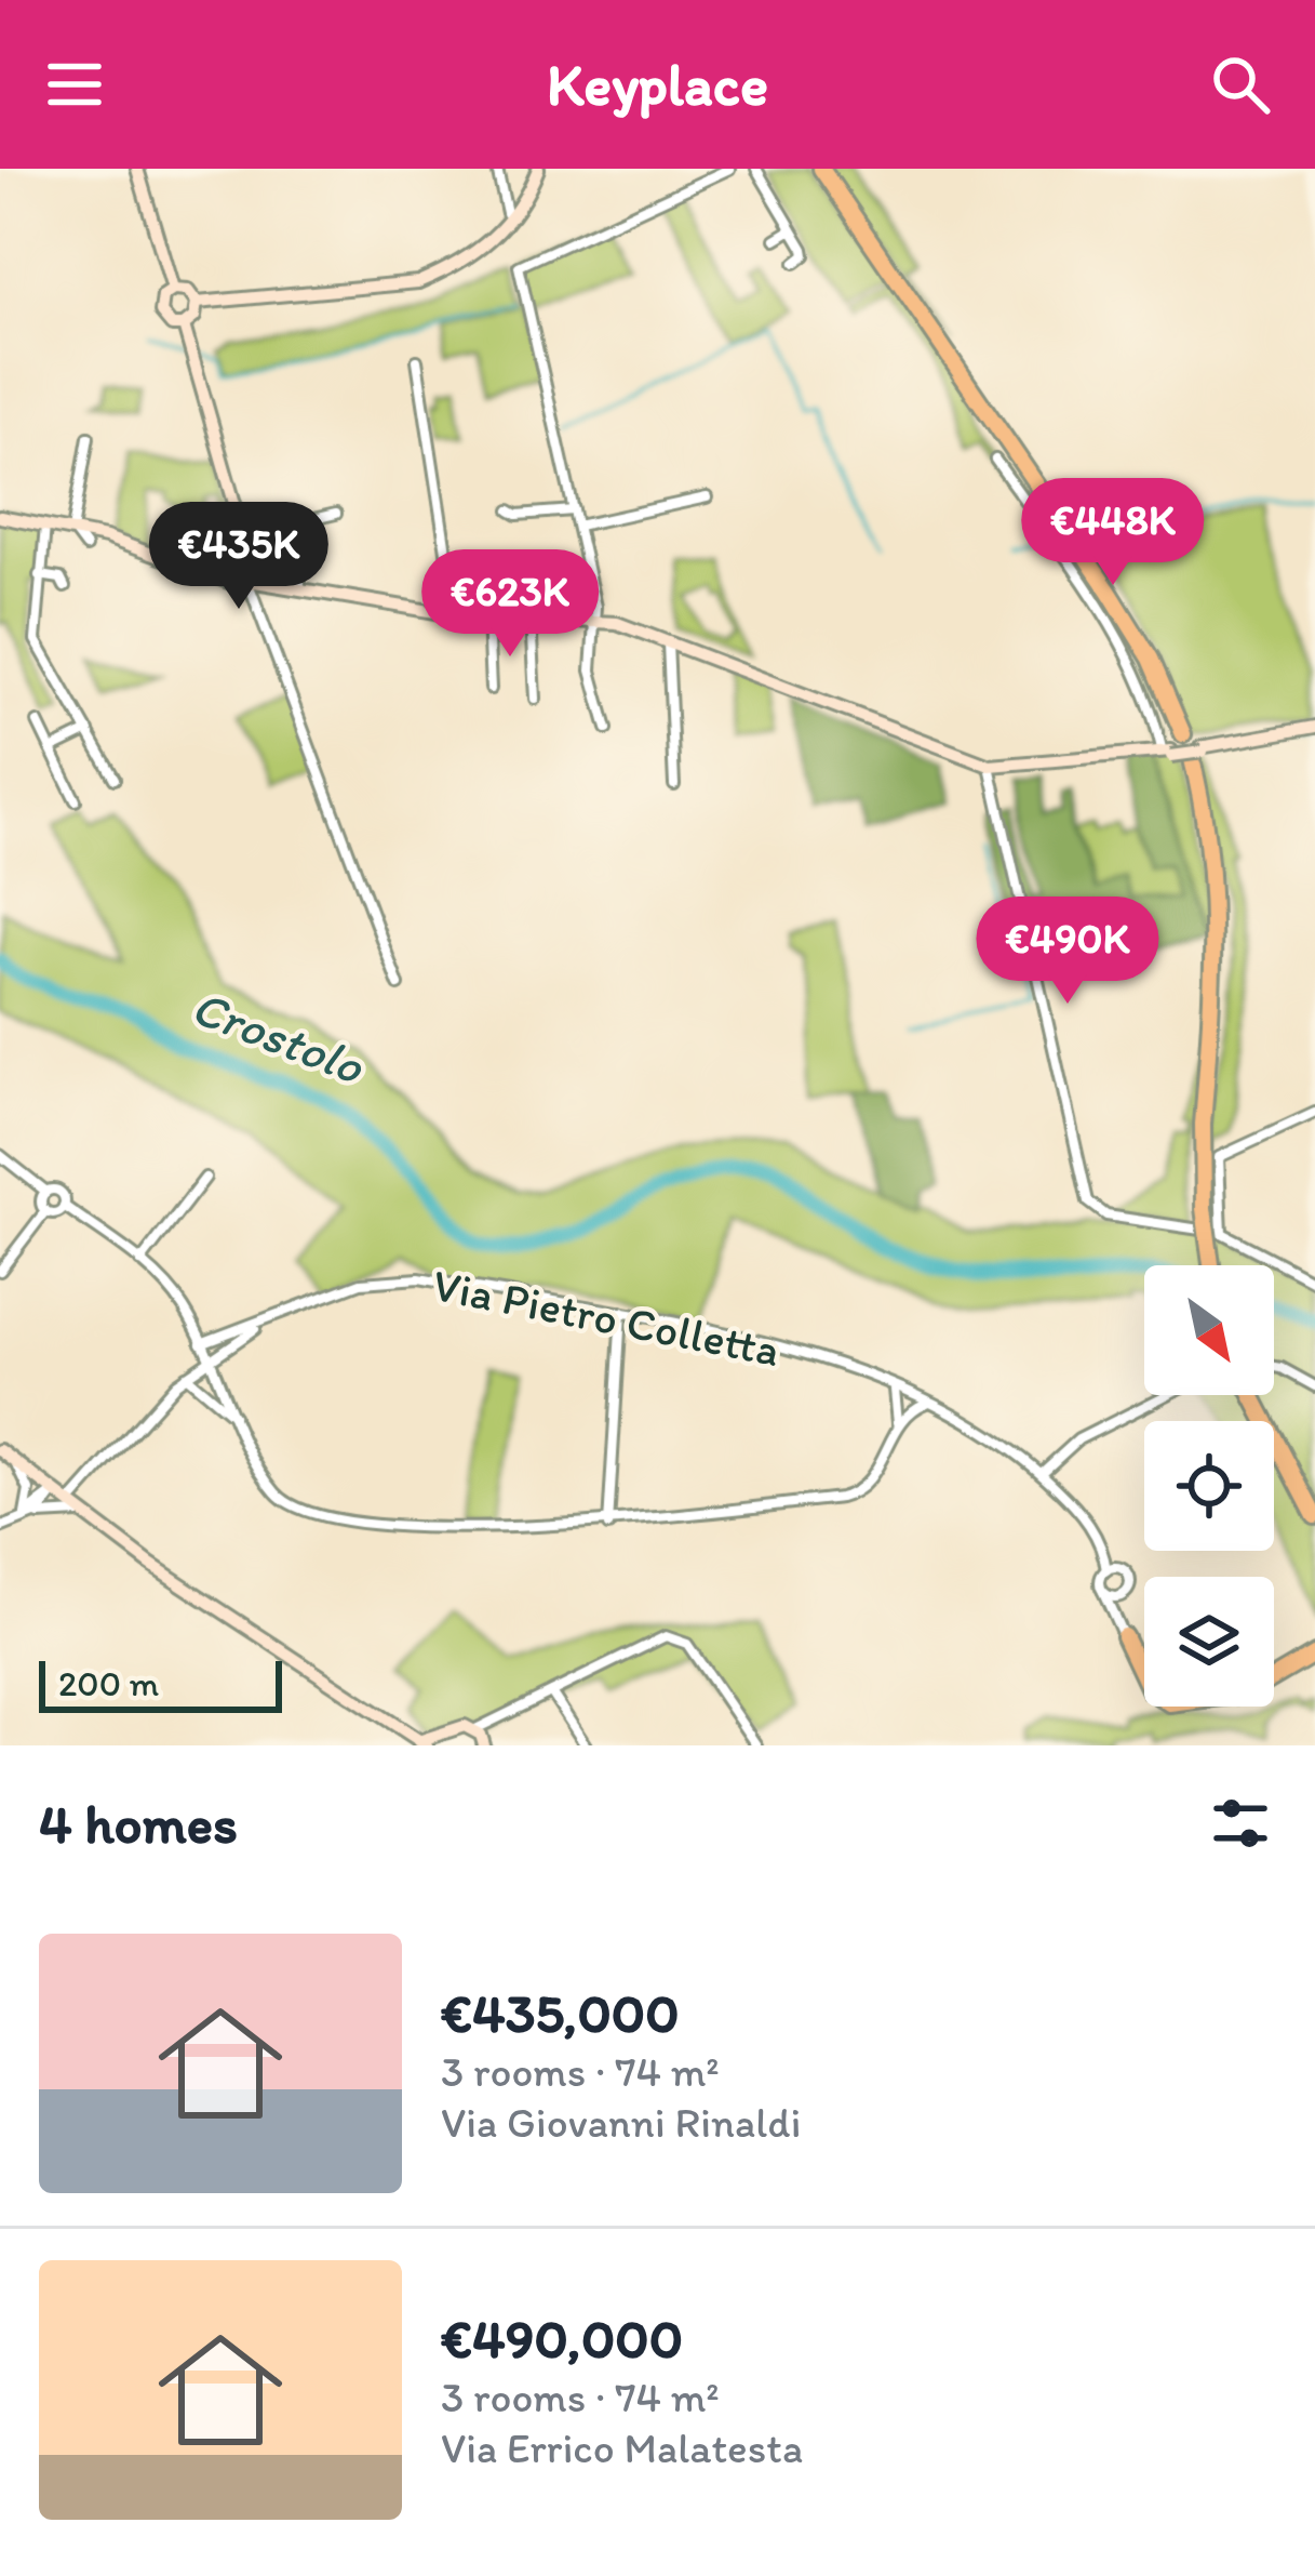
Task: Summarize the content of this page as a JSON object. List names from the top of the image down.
{
  "streets": {
    "street": ["Via Pietro Colletta"]
  },
  "water": ["Crostolo"],
  "scale_bar": "200 m",
  "north": "bottom right",
  "page": {
    "header": "Keyplace",
    "price": [
      "€448K",
      "€435K",
      "€623K",
      "€490K"
    ],
    "scale": "200 m",
    "heading": "4 homes",
    "list": [
      {
        "name": "€435,000",
        "note": "3 rooms · 74 m² · Via Giovanni Rinaldi"
      },
      {
        "name": "€490,000",
        "note": "3 rooms · 74 m² · Via Errico Malatesta"
      }
    ]
  }
}
